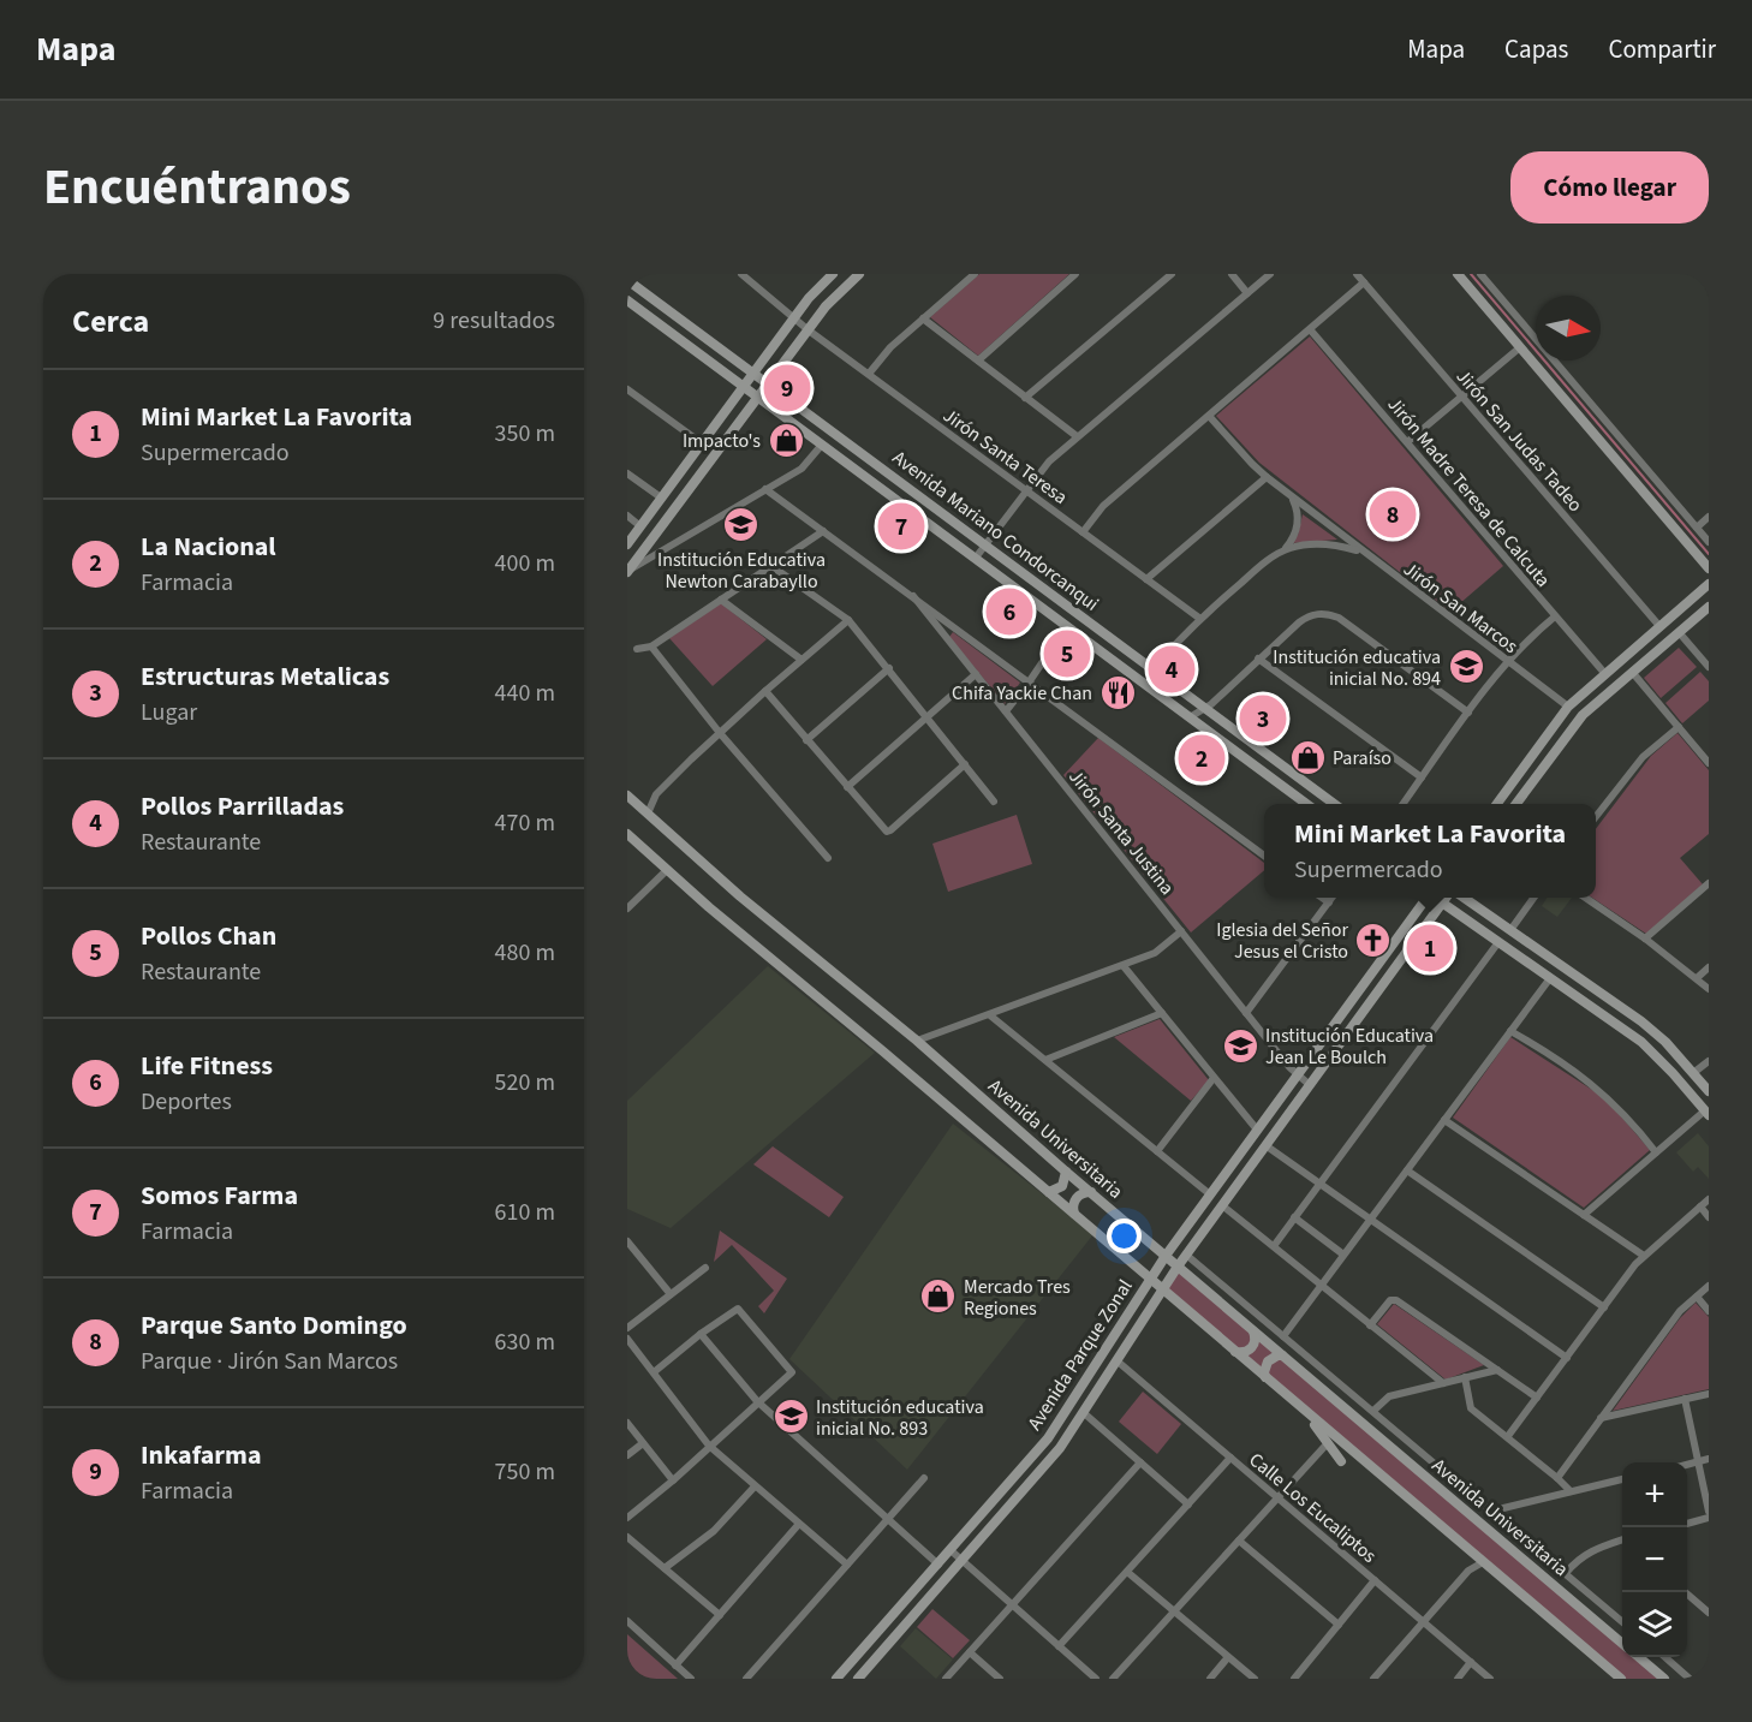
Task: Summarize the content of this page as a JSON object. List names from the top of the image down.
{
  "streets": {
    "main road": ["Avenida Mariano Condorcanqui", "Avenida Universitaria", "Avenida Parque Zonal"],
    "street": [
      "Jirón San Judas Tadeo",
      "Jirón Santa Teresa",
      "Jirón Madre Teresa de Calcuta",
      "Jirón San Marcos",
      "Jirón Santa Justina",
      "Calle Los Eucaliptos"
    ]
  },
  "crossings": [
    ["Jirón Santa Justina", "Avenida Parque Zonal"],
    ["Avenida Universitaria", "Avenida Parque Zonal"],
    ["Avenida Parque Zonal", "Calle Los Eucaliptos"]
  ],
  "places": {
    "shop": ["Impacto's", "Paraíso", "Mercado Tres Regiones"],
    "school or university": [
      "Institución Educativa Newton Carabayllo",
      "Institución educativa inicial No. 894",
      "Institución Educativa Jean Le Boulch",
      "Institución educativa inicial No. 893"
    ],
    "restaurant": ["Chifa Yackie Chan"],
    "church": ["Iglesia del Señor Jesus el Cristo"]
  },
  "north": "right",
  "page": {
    "header": "Mapa",
    "nav": ["Mapa", "Capas", "Compartir"],
    "title": "Encuéntranos",
    "buttons": "Cómo llegar",
    "heading": ["Cerca", "9 resultados"],
    "pins": [
      "9",
      "8",
      "7",
      "6",
      "5",
      "4",
      "3",
      "2",
      "1"
    ],
    "list": [
      {
        "mark": "1",
        "name": "Mini Market La Favorita",
        "note": "Supermercado",
        "value": "350 m"
      },
      {
        "mark": "2",
        "name": "La Nacional",
        "note": "Farmacia",
        "value": "400 m"
      },
      {
        "mark": "3",
        "name": "Estructuras Metalicas",
        "note": "Lugar",
        "value": "440 m"
      },
      {
        "mark": "4",
        "name": "Pollos Parrilladas",
        "note": "Restaurante",
        "value": "470 m"
      },
      {
        "mark": "5",
        "name": "Pollos Chan",
        "note": "Restaurante",
        "value": "480 m"
      },
      {
        "mark": "6",
        "name": "Life Fitness",
        "note": "Deportes",
        "value": "520 m"
      },
      {
        "mark": "7",
        "name": "Somos Farma",
        "note": "Farmacia",
        "value": "610 m"
      },
      {
        "mark": "8",
        "name": "Parque Santo Domingo",
        "note": "Parque · Jirón San Marcos",
        "value": "630 m"
      },
      {
        "mark": "9",
        "name": "Inkafarma",
        "note": "Farmacia",
        "value": "750 m"
      }
    ],
    "popup": ["Mini Market La Favorita", "Supermercado"],
    "map_buttons": ["+", "−"]
  }
}
